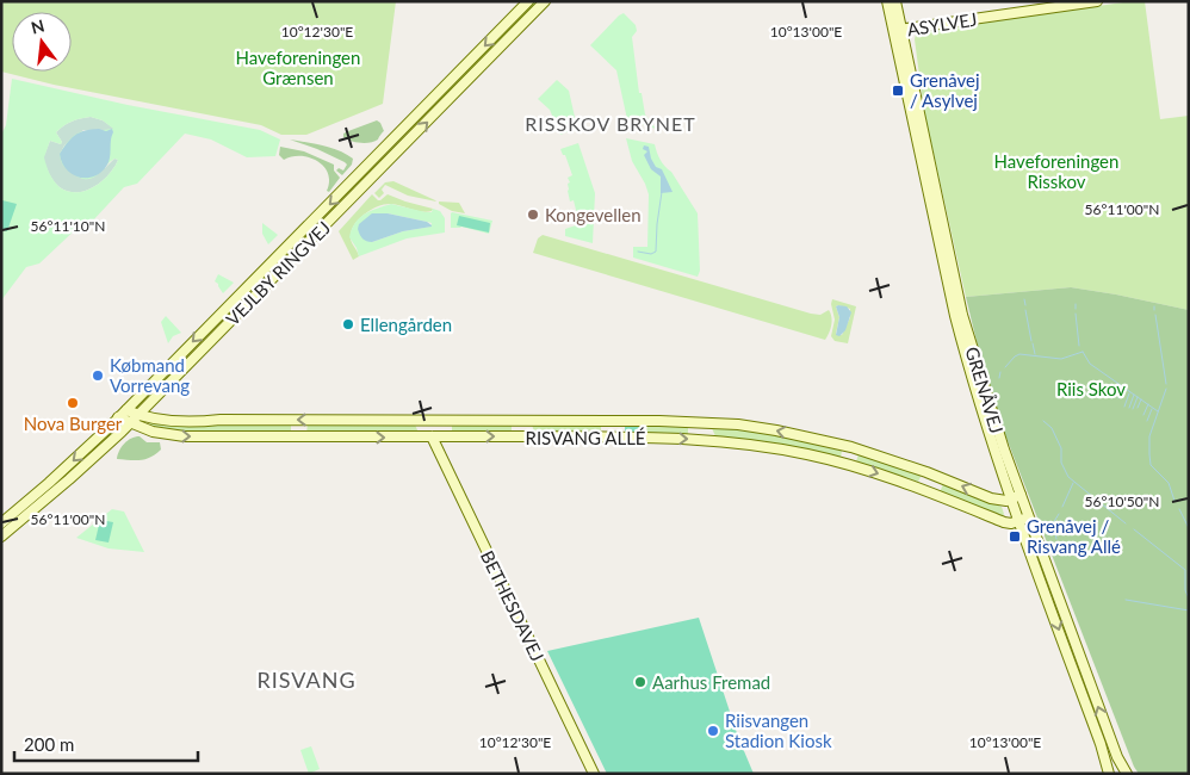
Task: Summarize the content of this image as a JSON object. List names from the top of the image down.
{
  "streets": {
    "street": [
      "ASYLVEJ",
      "VEJLBY RINGVEJ",
      "GRENÅVEJ",
      "RISVANG ALLÉ",
      "BETHESDAVEJ"
    ]
  },
  "crossings": [
    ["ASYLVEJ", "GRENÅVEJ"],
    ["VEJLBY RINGVEJ", "RISVANG ALLÉ"],
    ["GRENÅVEJ", "RISVANG ALLÉ"],
    ["RISVANG ALLÉ", "BETHESDAVEJ"]
  ],
  "districts": ["RISSKOV BRYNET", "RISVANG"],
  "parks": ["Haveforeningen Grænsen", "Haveforeningen Risskov", "Riis Skov"],
  "places": {
    "transit": ["Grenåvej / Asylvej", "Grenåvej / Risvang Allé"],
    "other": [
      "Kongevellen",
      "Ellengården",
      "Købmand Vorrevang",
      "Nova Burger",
      "Aarhus Fremad",
      "Riisvangen Stadion Kiosk"
    ]
  },
  "scale_bar": "200 m",
  "north": "top",
  "coordinates": [
    "10°13'00\"E",
    "10°12'30\"E",
    "56°11'00\"N",
    "56°11'10\"N",
    "56°10'50\"N"
  ]
}
